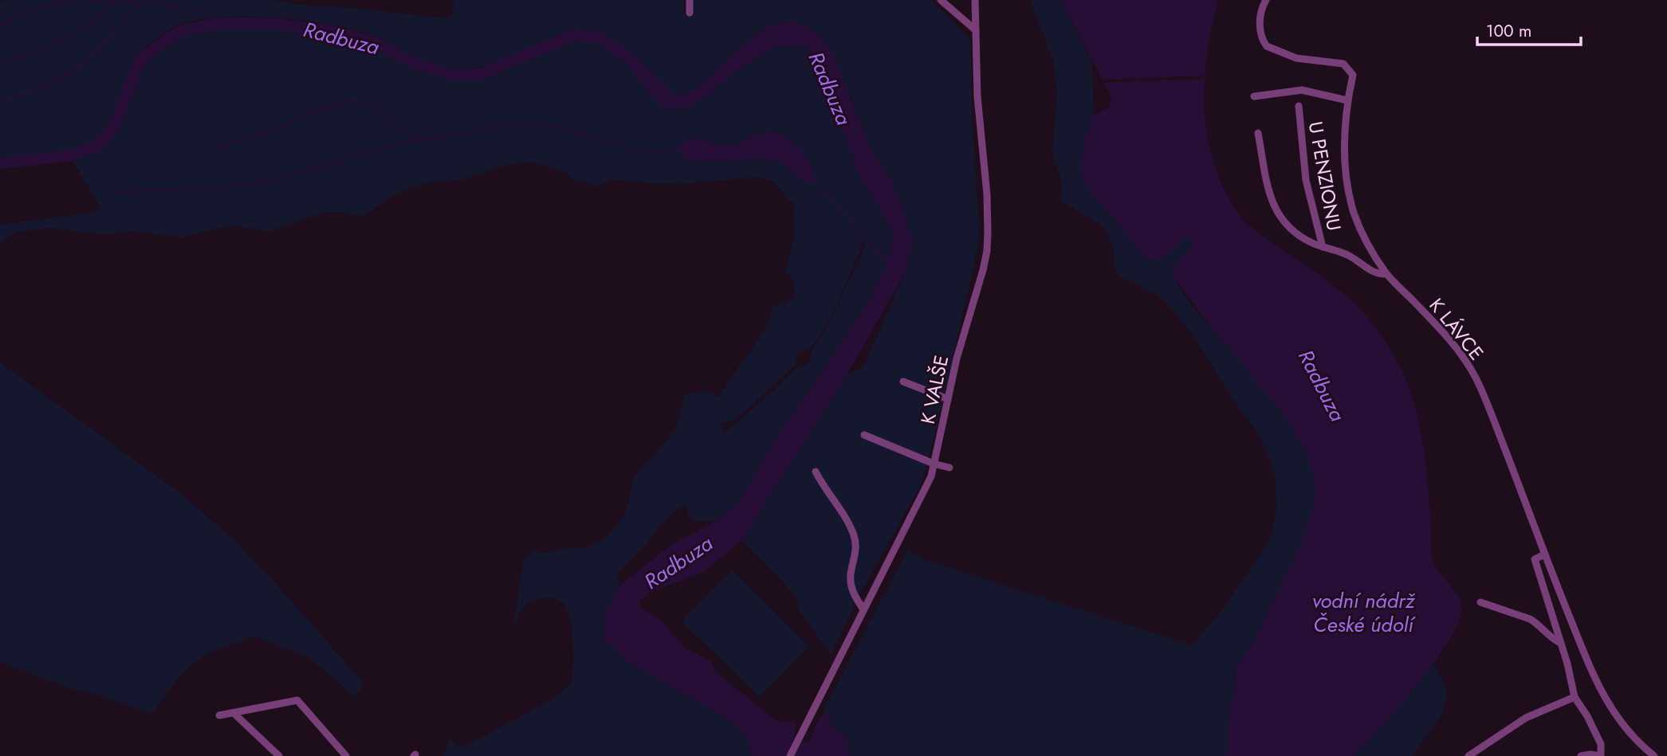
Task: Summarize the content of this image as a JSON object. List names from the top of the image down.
{
  "streets": {
    "street": ["U PENZIONU", "K LÁVCE", "K VALŠE"]
  },
  "crossings": [
    ["U PENZIONU", "K LÁVCE"]
  ],
  "water": ["Radbuza", "vodní nádrž České údolí"],
  "scale_bar": "100 m"
}
